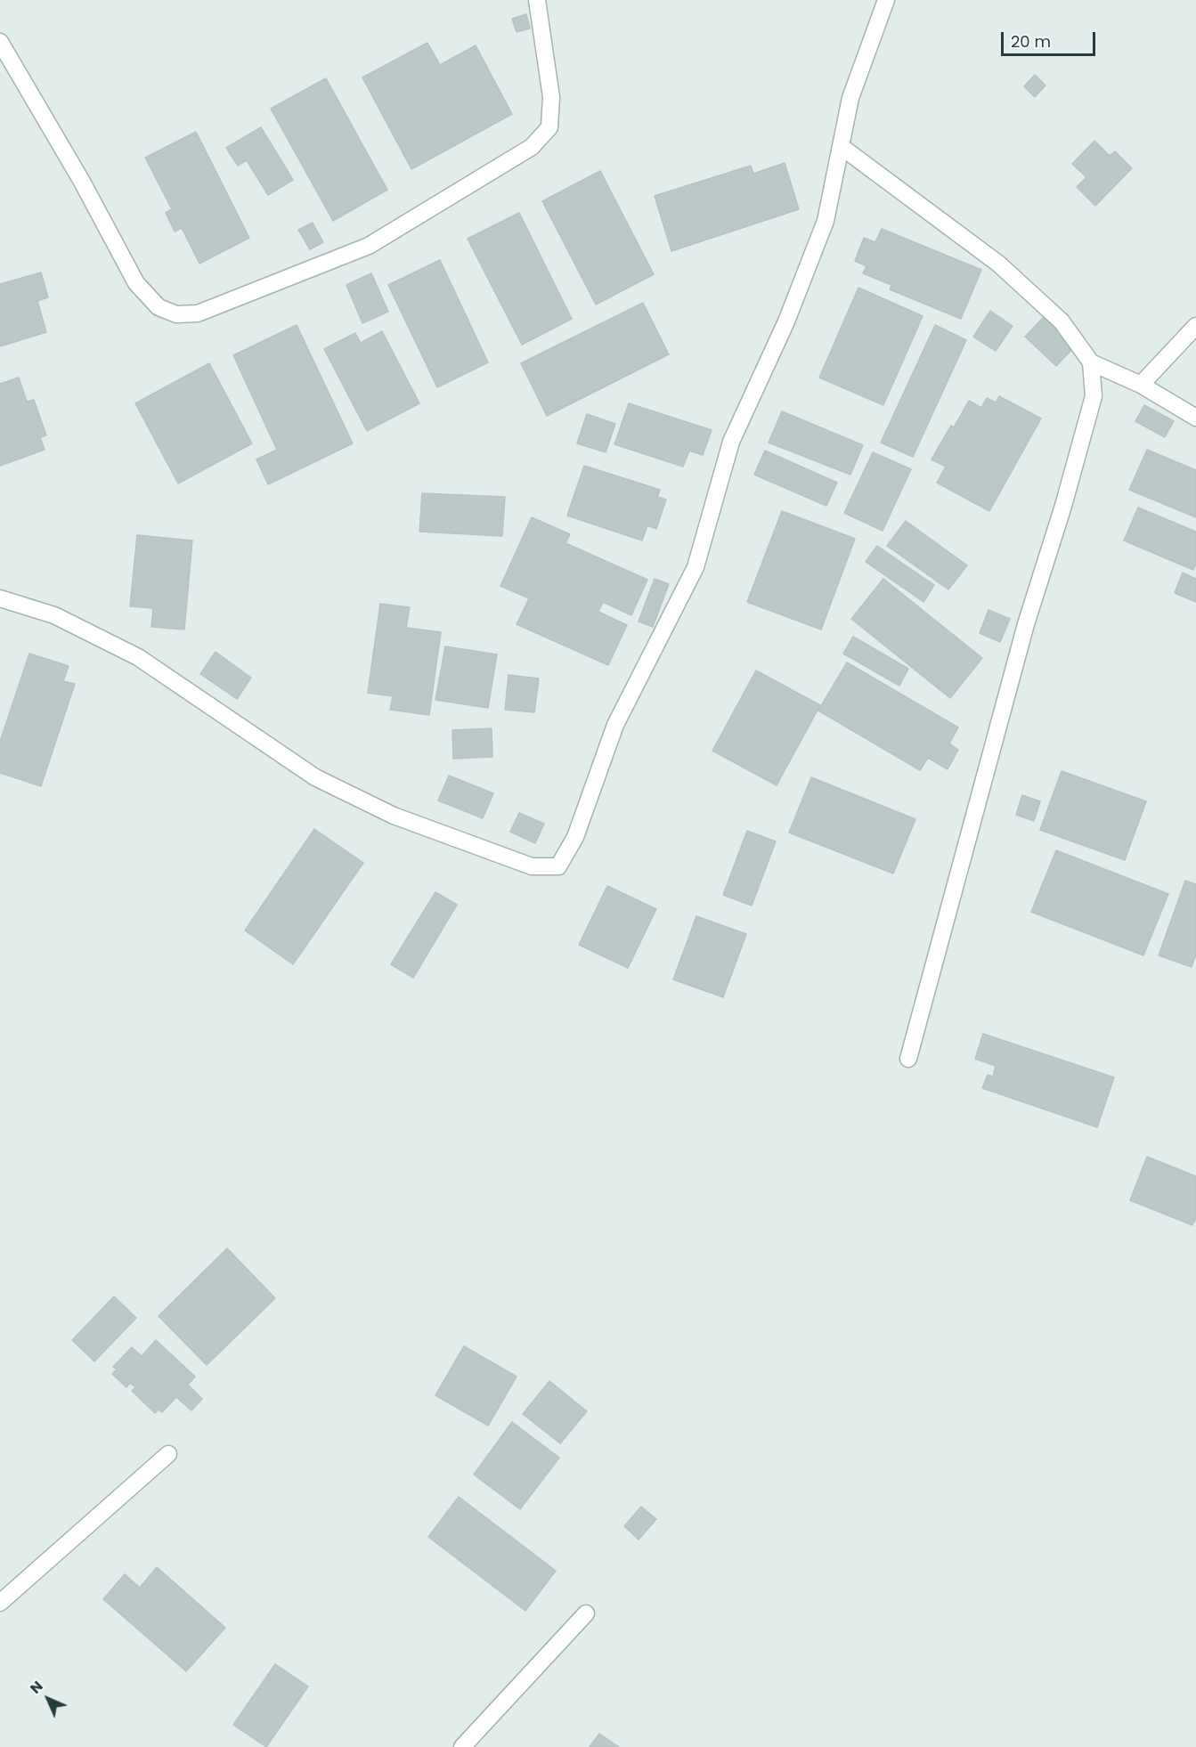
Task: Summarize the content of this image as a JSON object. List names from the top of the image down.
{
  "scale_bar": "20 m",
  "north": "top left"
}
